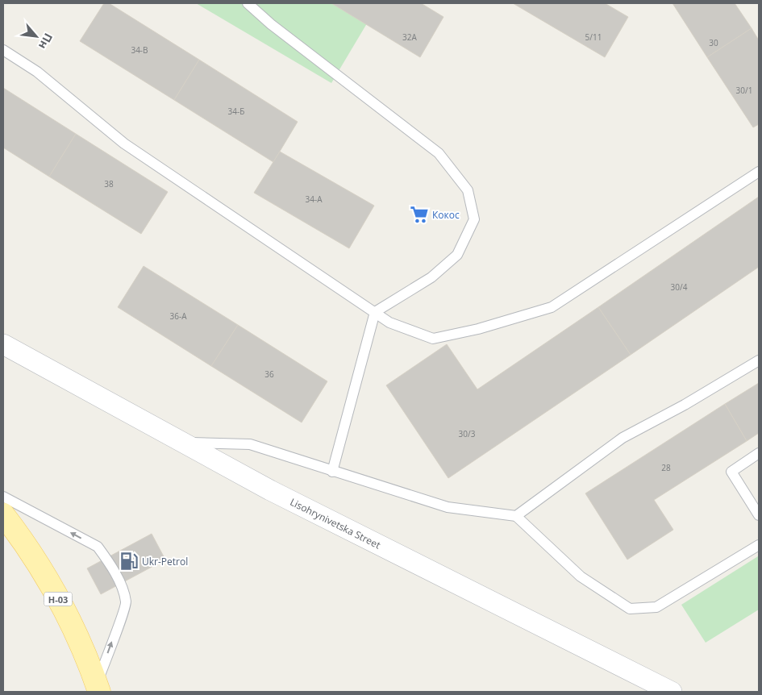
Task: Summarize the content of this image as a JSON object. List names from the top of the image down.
{
  "streets": {
    "main road": ["Н-03"],
    "street": ["Lisohrynivetska Street"]
  },
  "places": {
    "supermarket": ["Кокос"],
    "fuel station": ["Ukr-Petrol"]
  },
  "house_numbers": [
    "32А",
    "5/11",
    "30",
    "34-В",
    "30/1",
    "34-Б",
    "38",
    "34-А",
    "30/4",
    "36-А",
    "36",
    "30/3",
    "28"
  ],
  "north": "bottom right"
}
